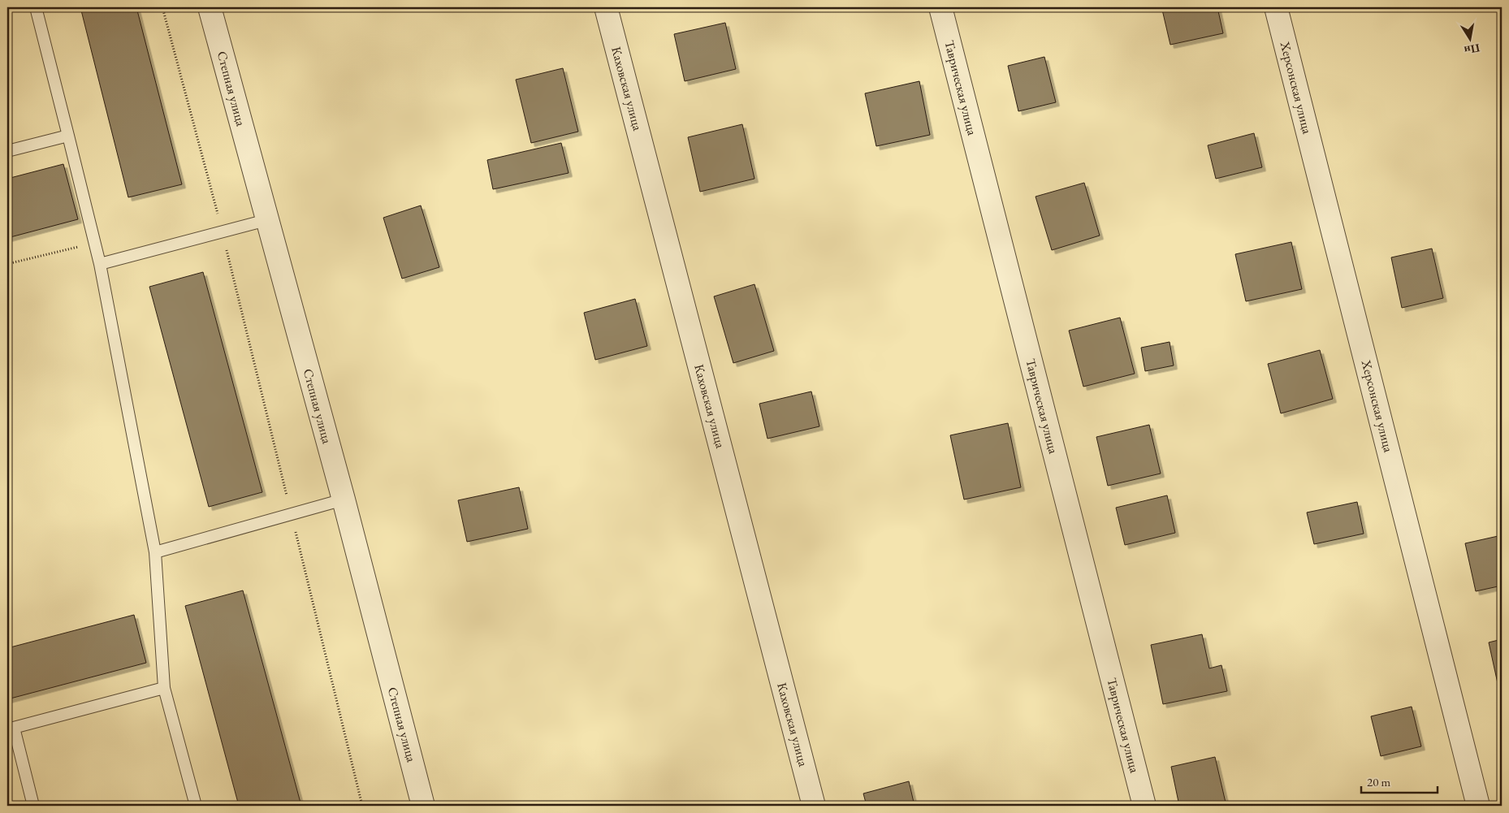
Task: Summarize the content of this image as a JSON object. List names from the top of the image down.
{
  "streets": {
    "street": [
      "Таврическая улица",
      "Херсонская улица",
      "Степная улица",
      "Каховская улица"
    ]
  },
  "scale_bar": "20 m",
  "north": "bottom"
}
